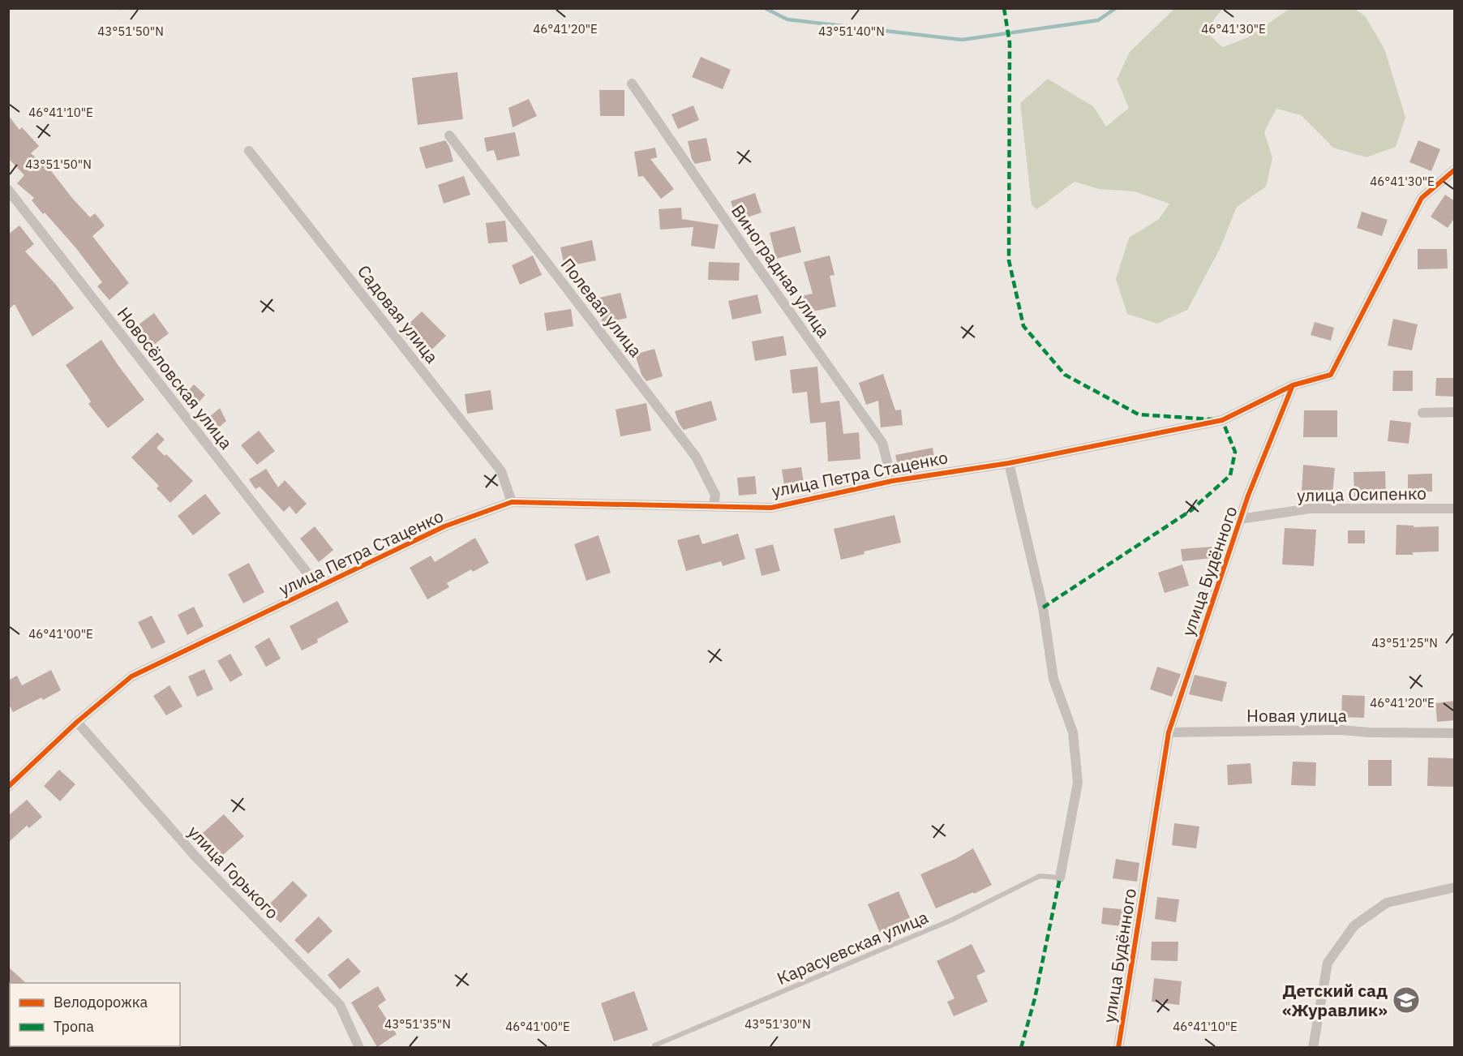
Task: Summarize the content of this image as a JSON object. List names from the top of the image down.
{
  "streets": {
    "street": [
      "Виноградная улица",
      "Полевая улица",
      "Садовая улица",
      "Новосёловская улица",
      "улица Петра Стаценко",
      "улица Осипенко",
      "улица Будённого",
      "Новая улица",
      "улица Горького"
    ],
    "lane": ["Карасуевская улица"]
  },
  "crossings": [
    ["Виноградная улица", "улица Петра Стаценко"],
    ["Полевая улица", "улица Петра Стаценко"],
    ["Садовая улица", "улица Петра Стаценко"],
    ["Новосёловская улица", "улица Петра Стаценко"],
    ["улица Петра Стаценко", "улица Будённого"],
    ["улица Петра Стаценко", "улица Горького"],
    ["улица Осипенко", "улица Будённого"],
    ["улица Будённого", "Новая улица"]
  ],
  "places": {
    "school or university": ["Детский сад «Журавлик»"]
  },
  "legend": ["Велодорожка", "Тропа"],
  "coordinates": [
    "46°41'20\"E",
    "46°41'30\"E",
    "43°51'50\"N",
    "43°51'40\"N",
    "46°41'10\"E",
    "46°41'00\"E",
    "43°51'25\"N",
    "43°51'35\"N",
    "43°51'30\"N"
  ]
}
